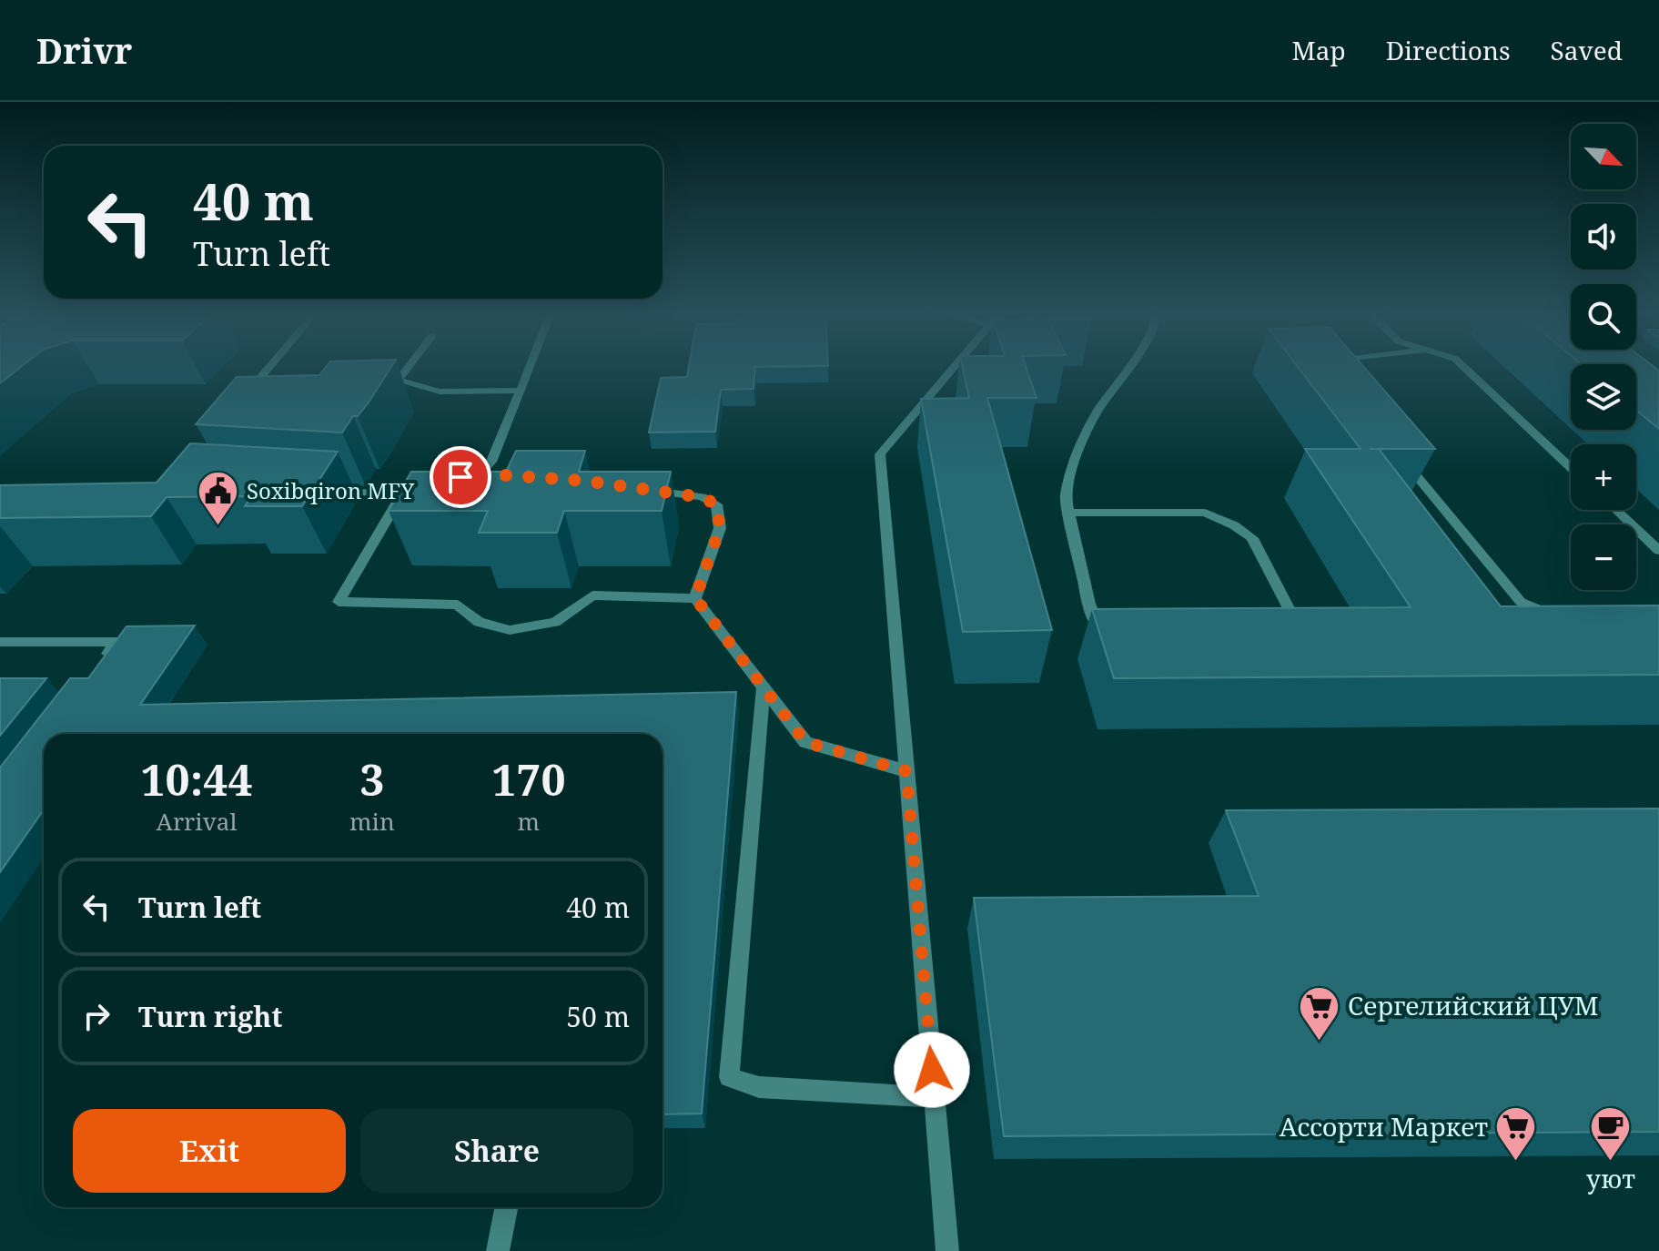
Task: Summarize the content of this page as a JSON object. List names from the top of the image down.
{
  "places": {
    "public building": ["Soxibqiron MFY"],
    "supermarket": ["Сергелийский ЦУМ", "Ассорти Маркет"],
    "cafe": ["уют"]
  },
  "north": "bottom right",
  "page": {
    "header": "Drivr",
    "nav": ["Map", "Directions", "Saved"],
    "map_buttons": ["+", "−"],
    "turn": ["40 m", "Turn left"],
    "eta": [
      "10:44",
      "Arrival",
      "3",
      "min",
      "170",
      "m"
    ],
    "list": [
      {
        "name": "Turn left",
        "value": "40 m"
      },
      {
        "name": "Turn right",
        "value": "50 m"
      }
    ],
    "buttons": ["Exit", "Share"]
  }
}
